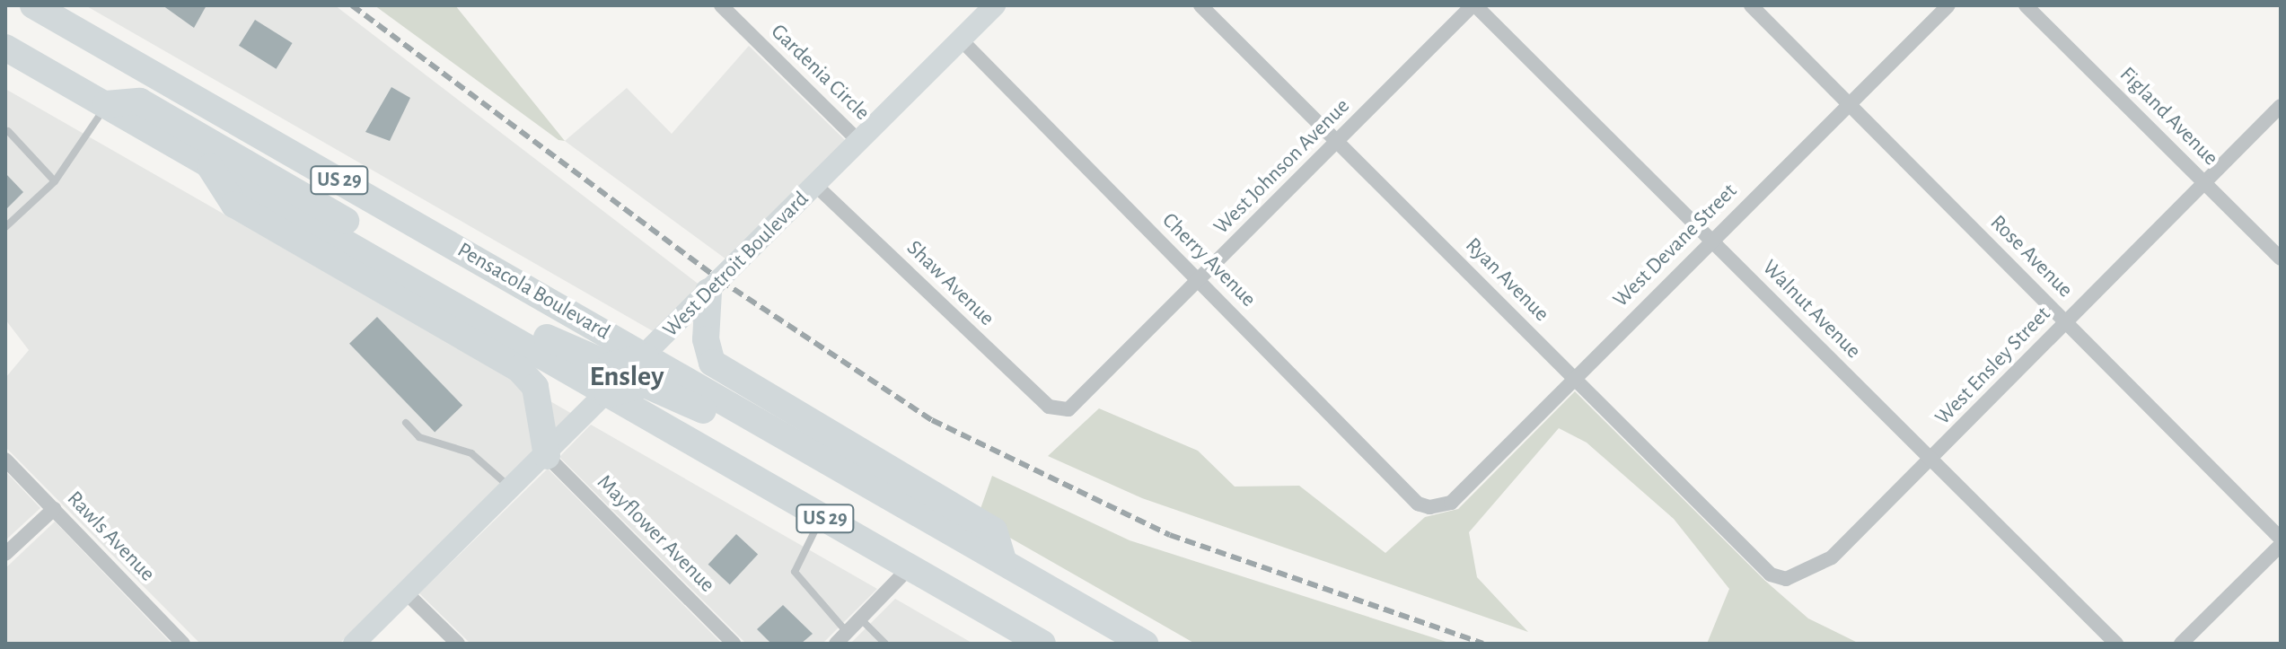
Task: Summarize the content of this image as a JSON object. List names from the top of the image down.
{
  "streets": {
    "highway": ["US 29", "Pensacola Boulevard"],
    "street": [
      "Gardenia Circle",
      "Figland Avenue",
      "West Johnson Avenue",
      "West Devane Street",
      "Rose Avenue",
      "Cherry Avenue",
      "West Detroit Boulevard",
      "Ryan Avenue",
      "Shaw Avenue",
      "Walnut Avenue",
      "West Ensley Street",
      "Mayflower Avenue",
      "Rawls Avenue"
    ]
  },
  "crossings": [
    ["Gardenia Circle", "West Detroit Boulevard"],
    ["Figland Avenue", "West Ensley Street"],
    ["West Johnson Avenue", "Cherry Avenue"],
    ["West Johnson Avenue", "Ryan Avenue"],
    ["West Johnson Avenue", "Shaw Avenue"],
    ["West Johnson Avenue", "Walnut Avenue"],
    ["US 29", "West Detroit Boulevard"],
    ["West Devane Street", "Rose Avenue"],
    ["West Devane Street", "Cherry Avenue"],
    ["West Devane Street", "Ryan Avenue"],
    ["West Devane Street", "Walnut Avenue"],
    ["Rose Avenue", "West Ensley Street"],
    ["Cherry Avenue", "West Detroit Boulevard"],
    ["West Detroit Boulevard", "Shaw Avenue"],
    ["West Detroit Boulevard", "Pensacola Boulevard"],
    ["West Detroit Boulevard", "Mayflower Avenue"],
    ["Ryan Avenue", "West Ensley Street"],
    ["Walnut Avenue", "West Ensley Street"]
  ],
  "districts": ["Ensley"]
}
